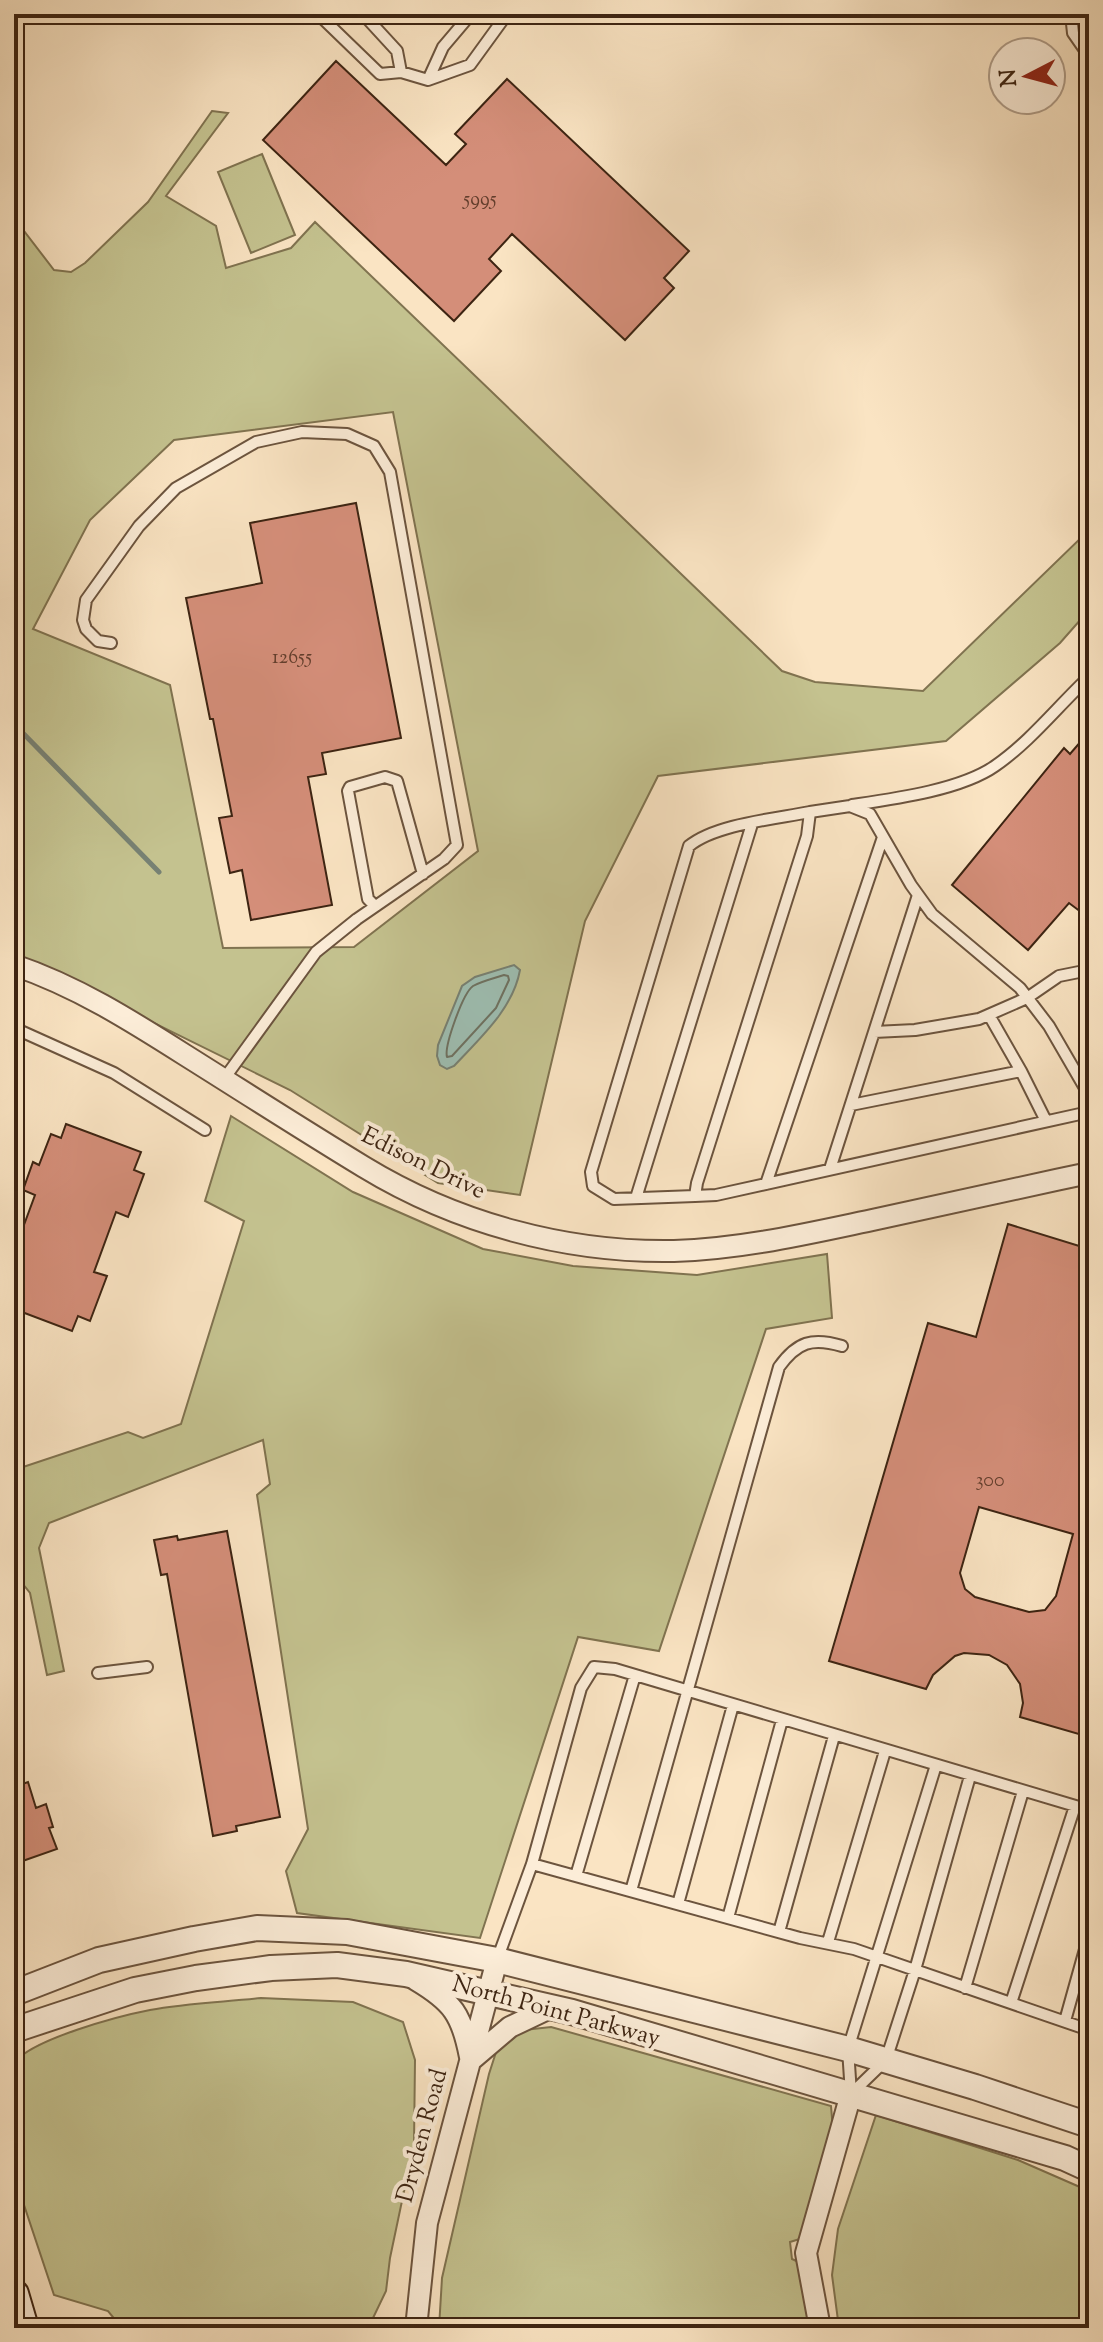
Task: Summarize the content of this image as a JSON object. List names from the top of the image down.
{
  "streets": {
    "street": ["Edison Drive", "North Point Parkway", "Dryden Road"]
  },
  "crossings": [
    ["North Point Parkway", "Dryden Road"]
  ],
  "house_numbers": ["5995", "12655", "300"],
  "north": "left"
}
